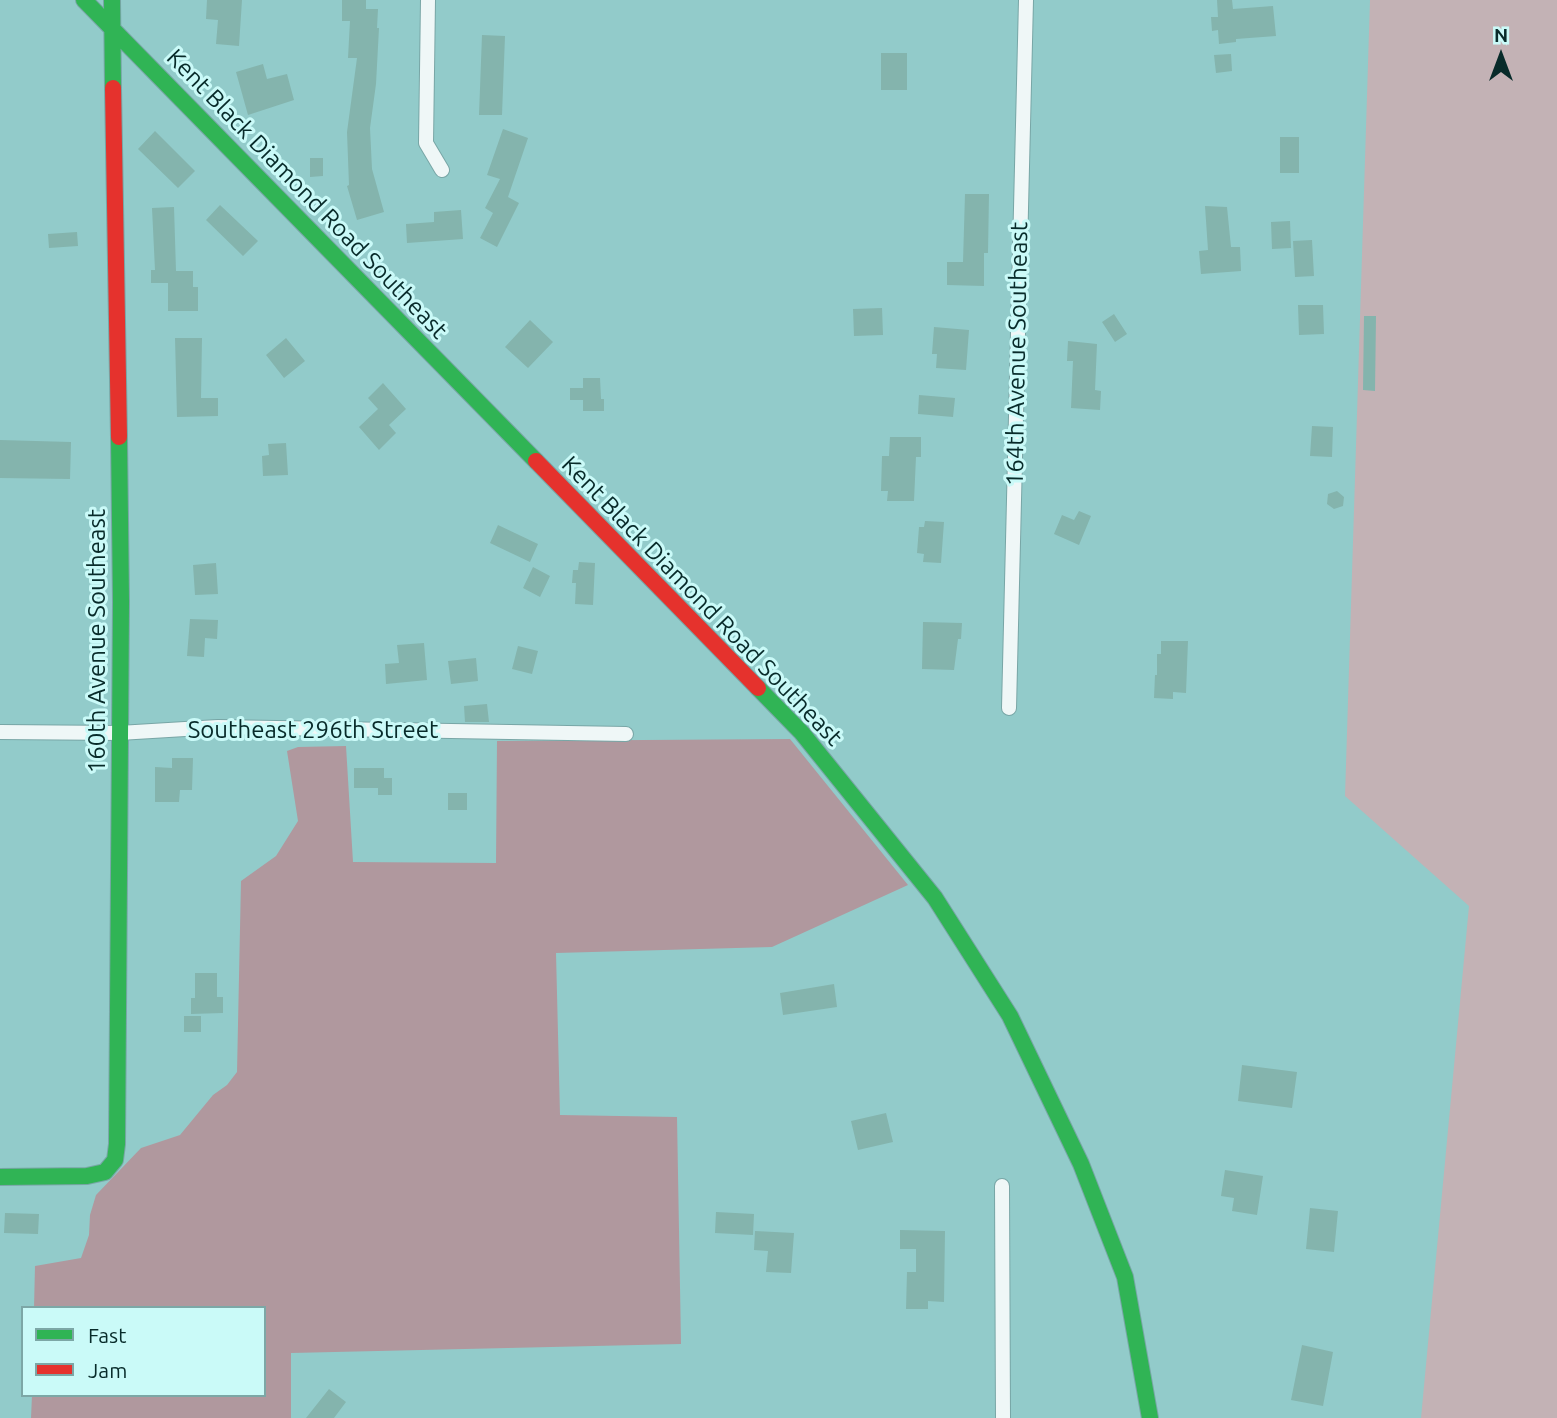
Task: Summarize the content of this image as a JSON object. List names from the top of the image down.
{
  "streets": {
    "street": [
      "Kent Black Diamond Road Southeast",
      "164th Avenue Southeast",
      "160th Avenue Southeast",
      "Southeast 296th Street"
    ]
  },
  "crossings": [
    ["Kent Black Diamond Road Southeast", "160th Avenue Southeast"],
    ["160th Avenue Southeast", "Southeast 296th Street"]
  ],
  "legend": ["Fast", "Jam"],
  "north": "top"
}
